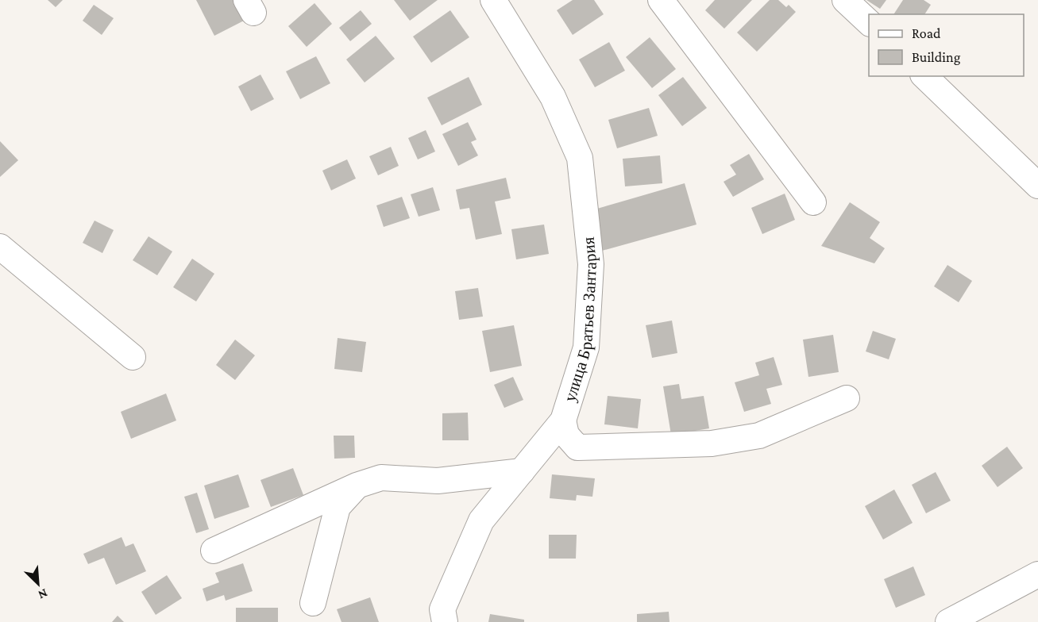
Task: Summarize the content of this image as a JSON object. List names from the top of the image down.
{
  "streets": {
    "street": ["улица Братьев Зантария"]
  },
  "legend": ["Road", "Building"],
  "north": "bottom right"
}
